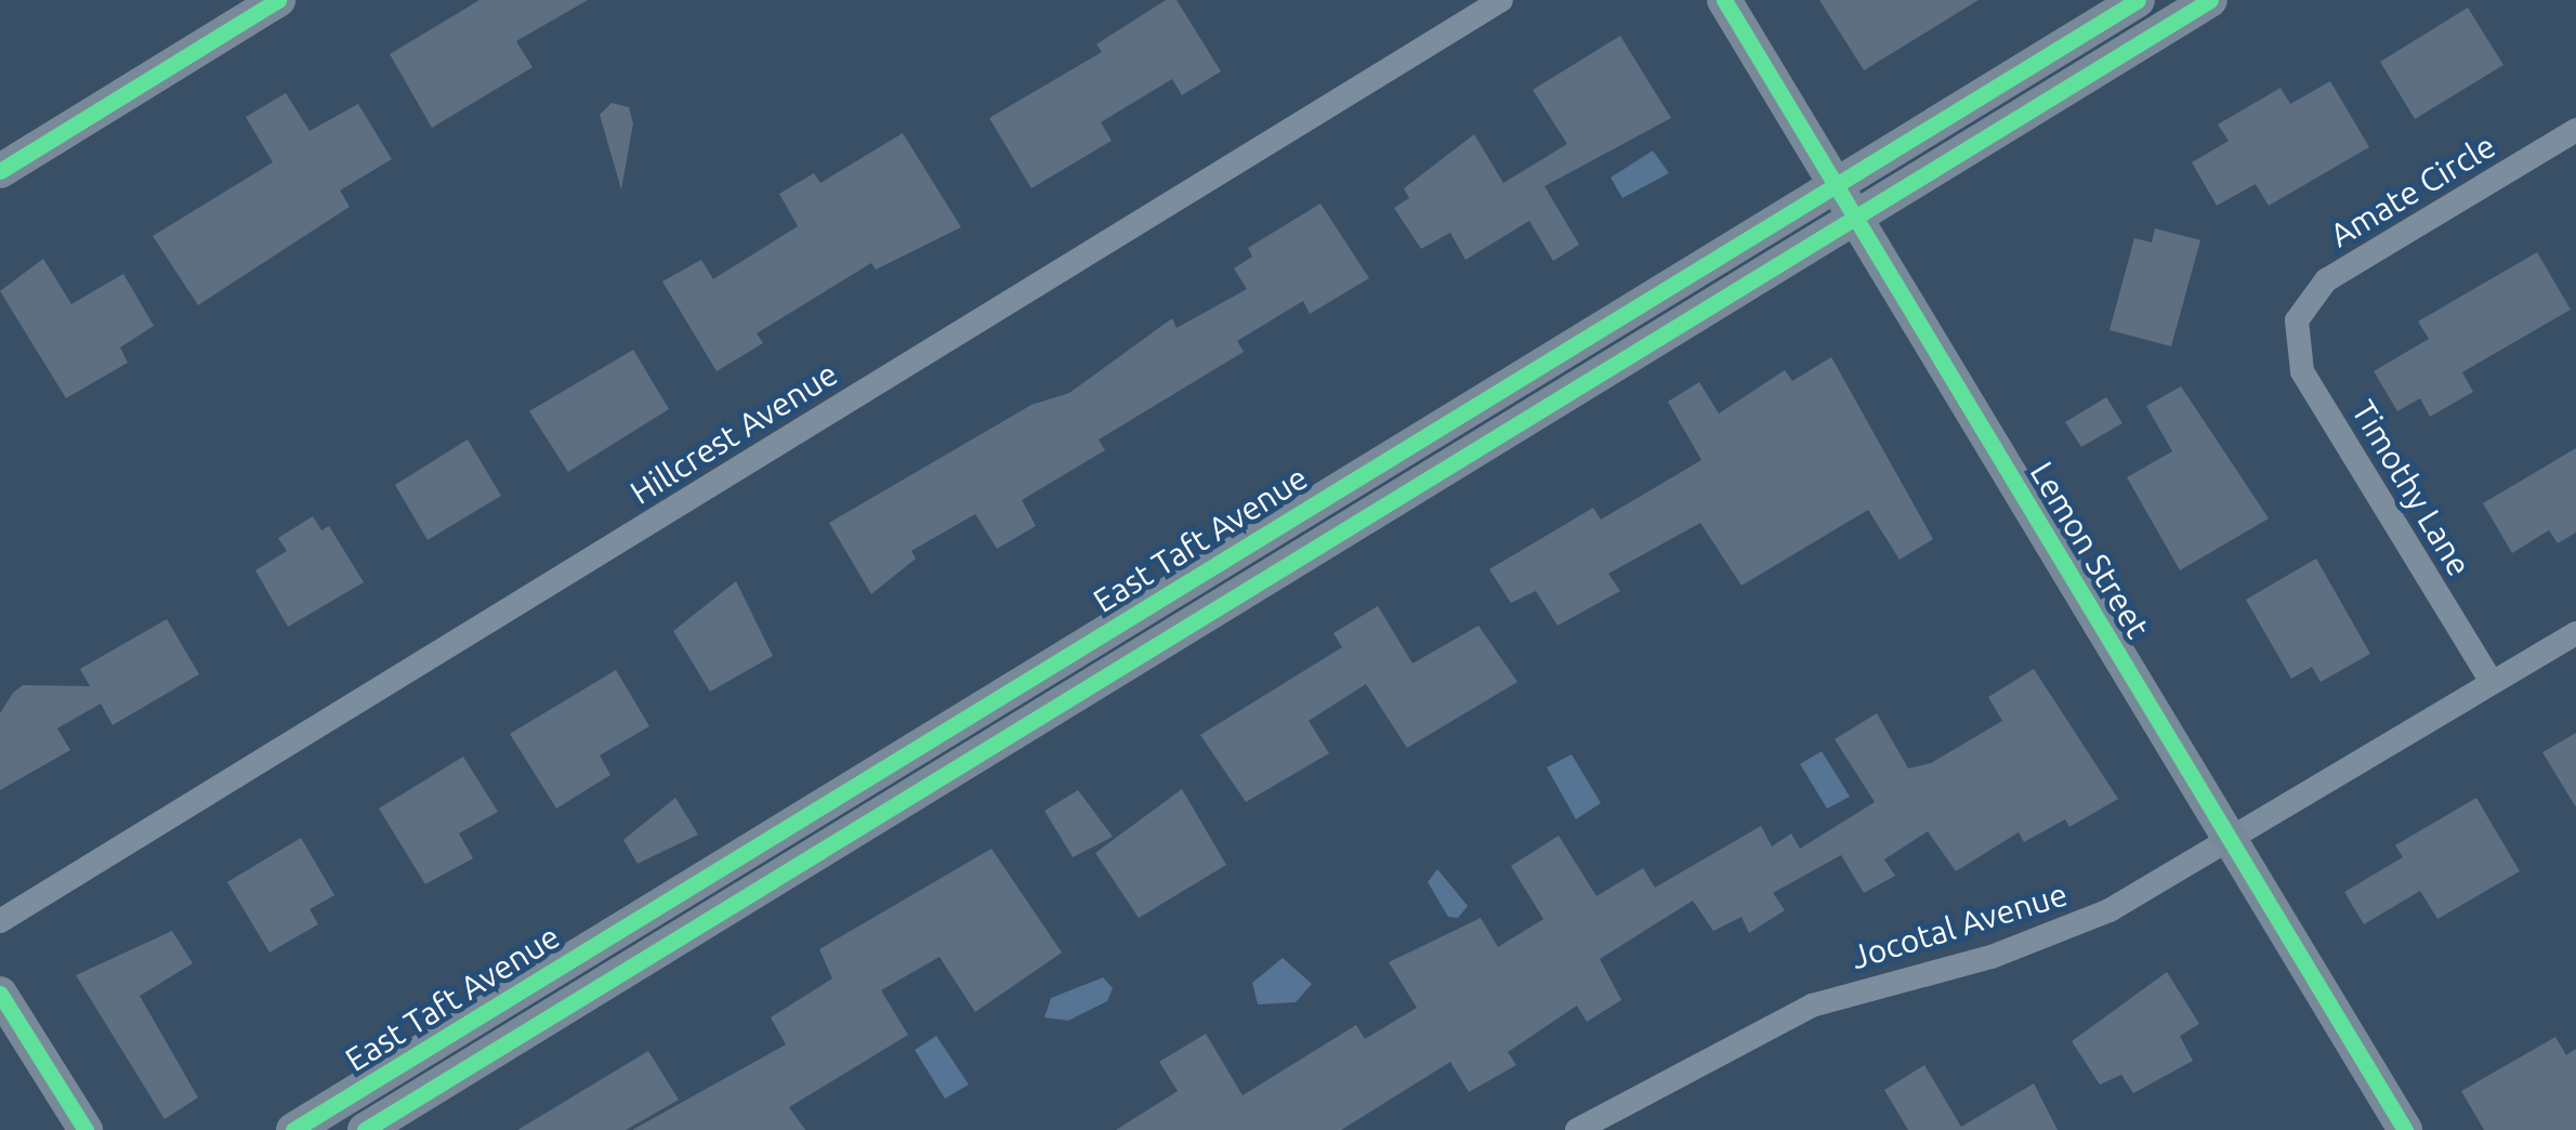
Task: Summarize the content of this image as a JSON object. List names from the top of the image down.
{
  "streets": {
    "street": [
      "Amate Circle",
      "Hillcrest Avenue",
      "Timothy Lane",
      "East Taft Avenue",
      "Lemon Street",
      "Jocotal Avenue"
    ]
  },
  "crossings": [
    ["Amate Circle", "Timothy Lane"],
    ["Timothy Lane", "Jocotal Avenue"],
    ["East Taft Avenue", "Lemon Street"],
    ["Lemon Street", "Jocotal Avenue"]
  ]
}
